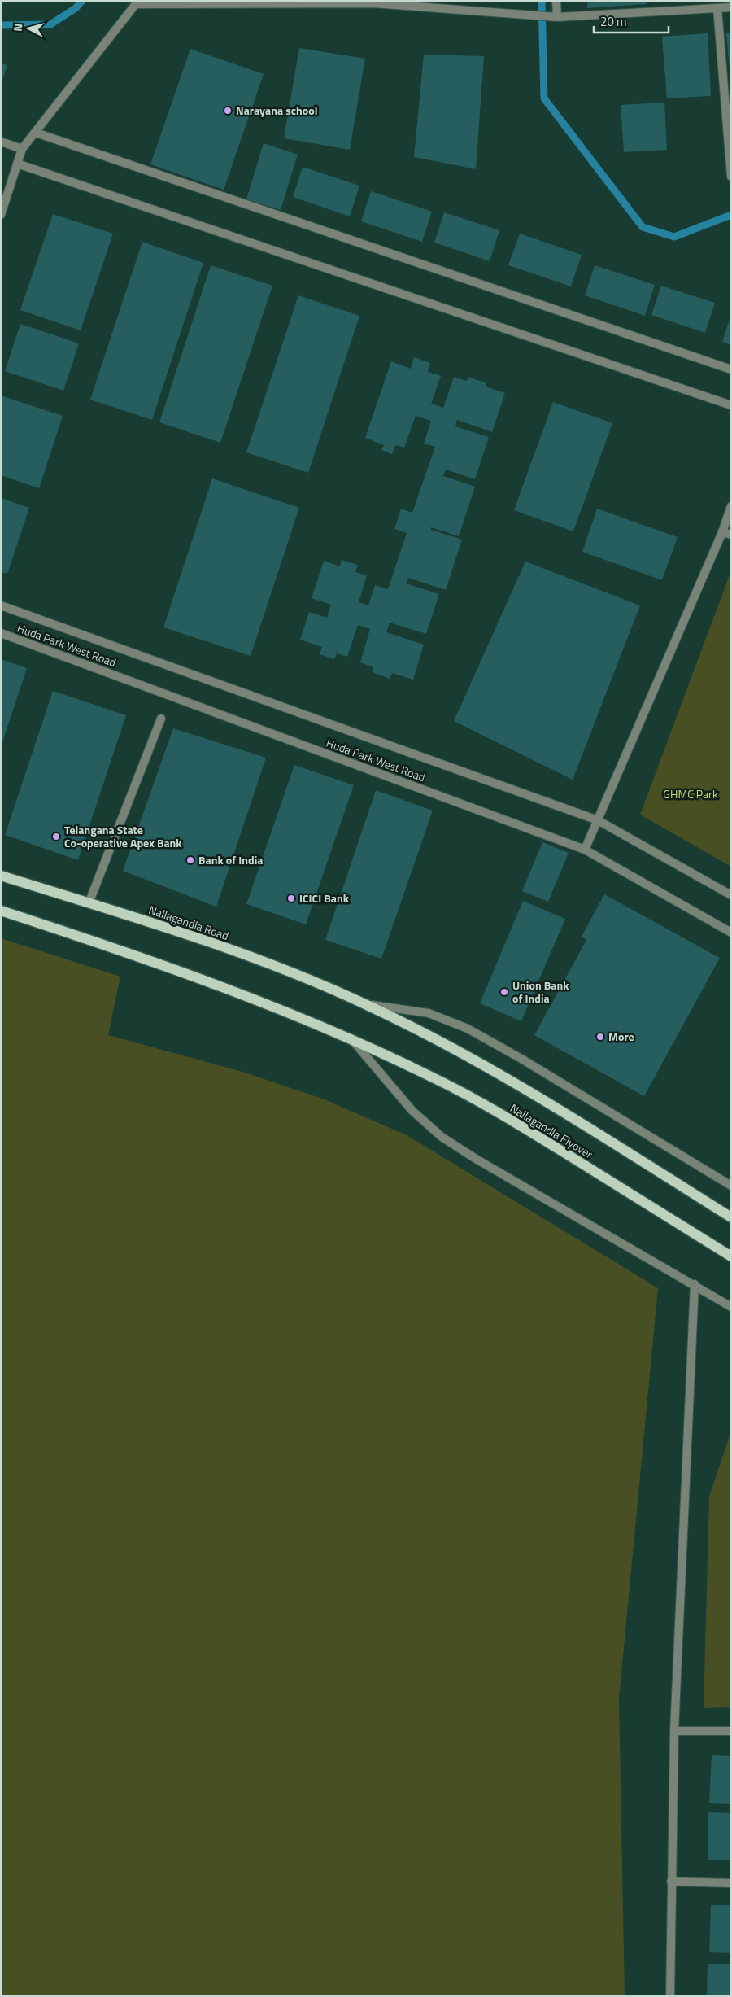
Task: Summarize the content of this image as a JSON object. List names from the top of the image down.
{
  "streets": {
    "main road": ["Nallagandla Road", "Nallagandla Flyover"],
    "street": ["Huda Park West Road"]
  },
  "crossings": [
    ["Nallagandla Road", "Nallagandla Flyover"]
  ],
  "parks": ["GHMC Park"],
  "places": [
    "Narayana school",
    "Telangana State Co-operative Apex Bank",
    "Bank of India",
    "ICICI Bank",
    "Union Bank of India",
    "More"
  ],
  "scale_bar": "20 m",
  "north": "left"
}
